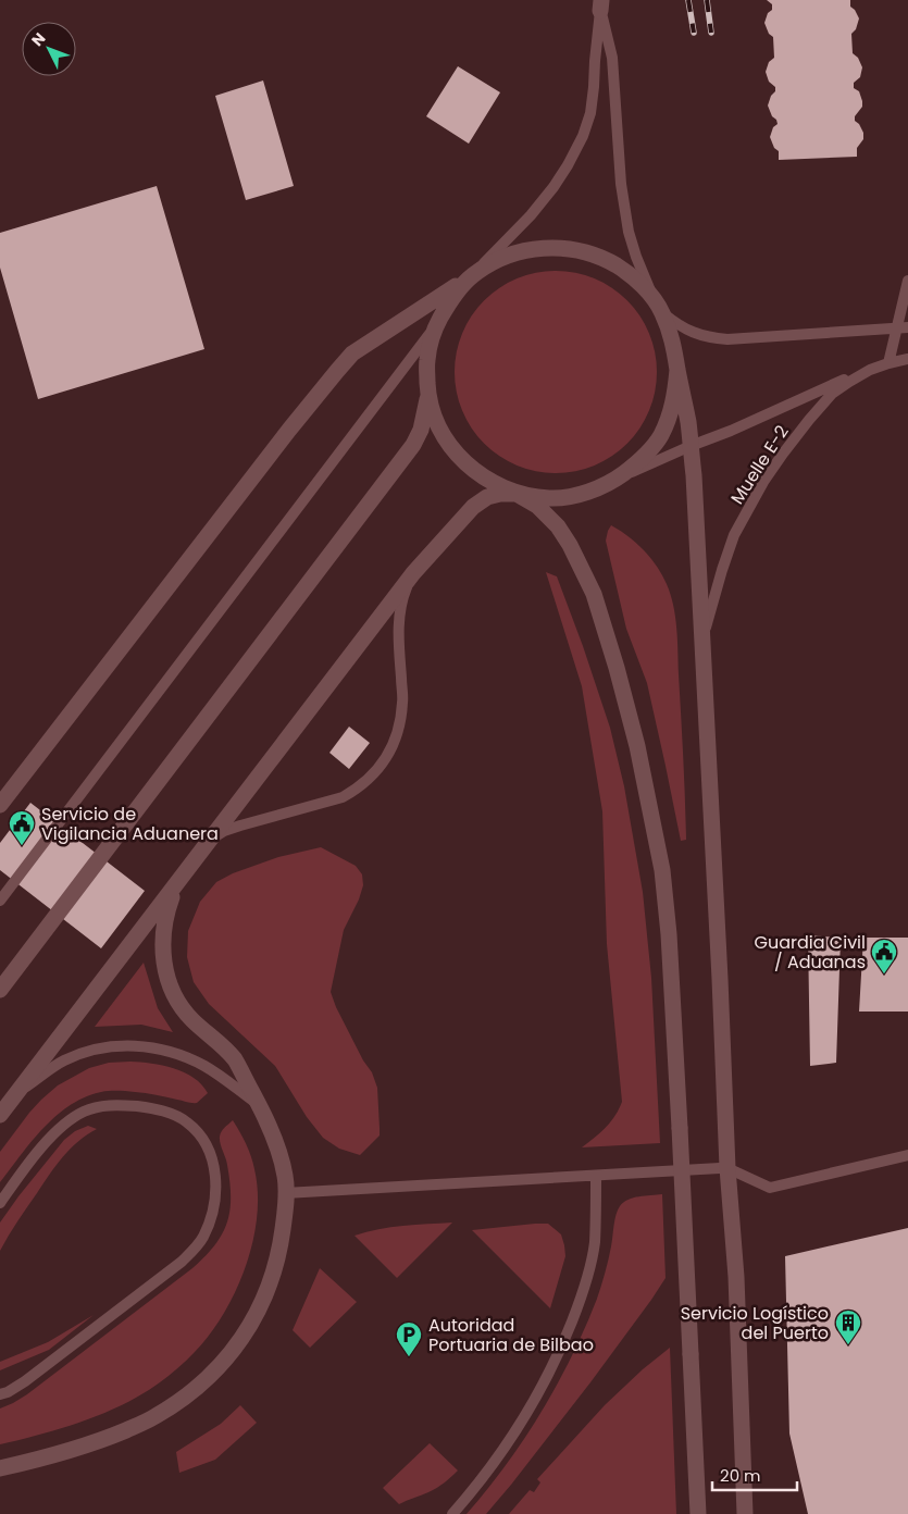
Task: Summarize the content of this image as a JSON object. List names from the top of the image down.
{
  "streets": {
    "lane": ["Muelle E-2"]
  },
  "places": {
    "public building": ["Servicio de Vigilancia Aduanera", "Guardia Civil / Aduanas"],
    "building": ["Servicio Logístico del Puerto"],
    "parking": ["Autoridad Portuaria de Bilbao"]
  },
  "scale_bar": "20 m",
  "north": "top left"
}
